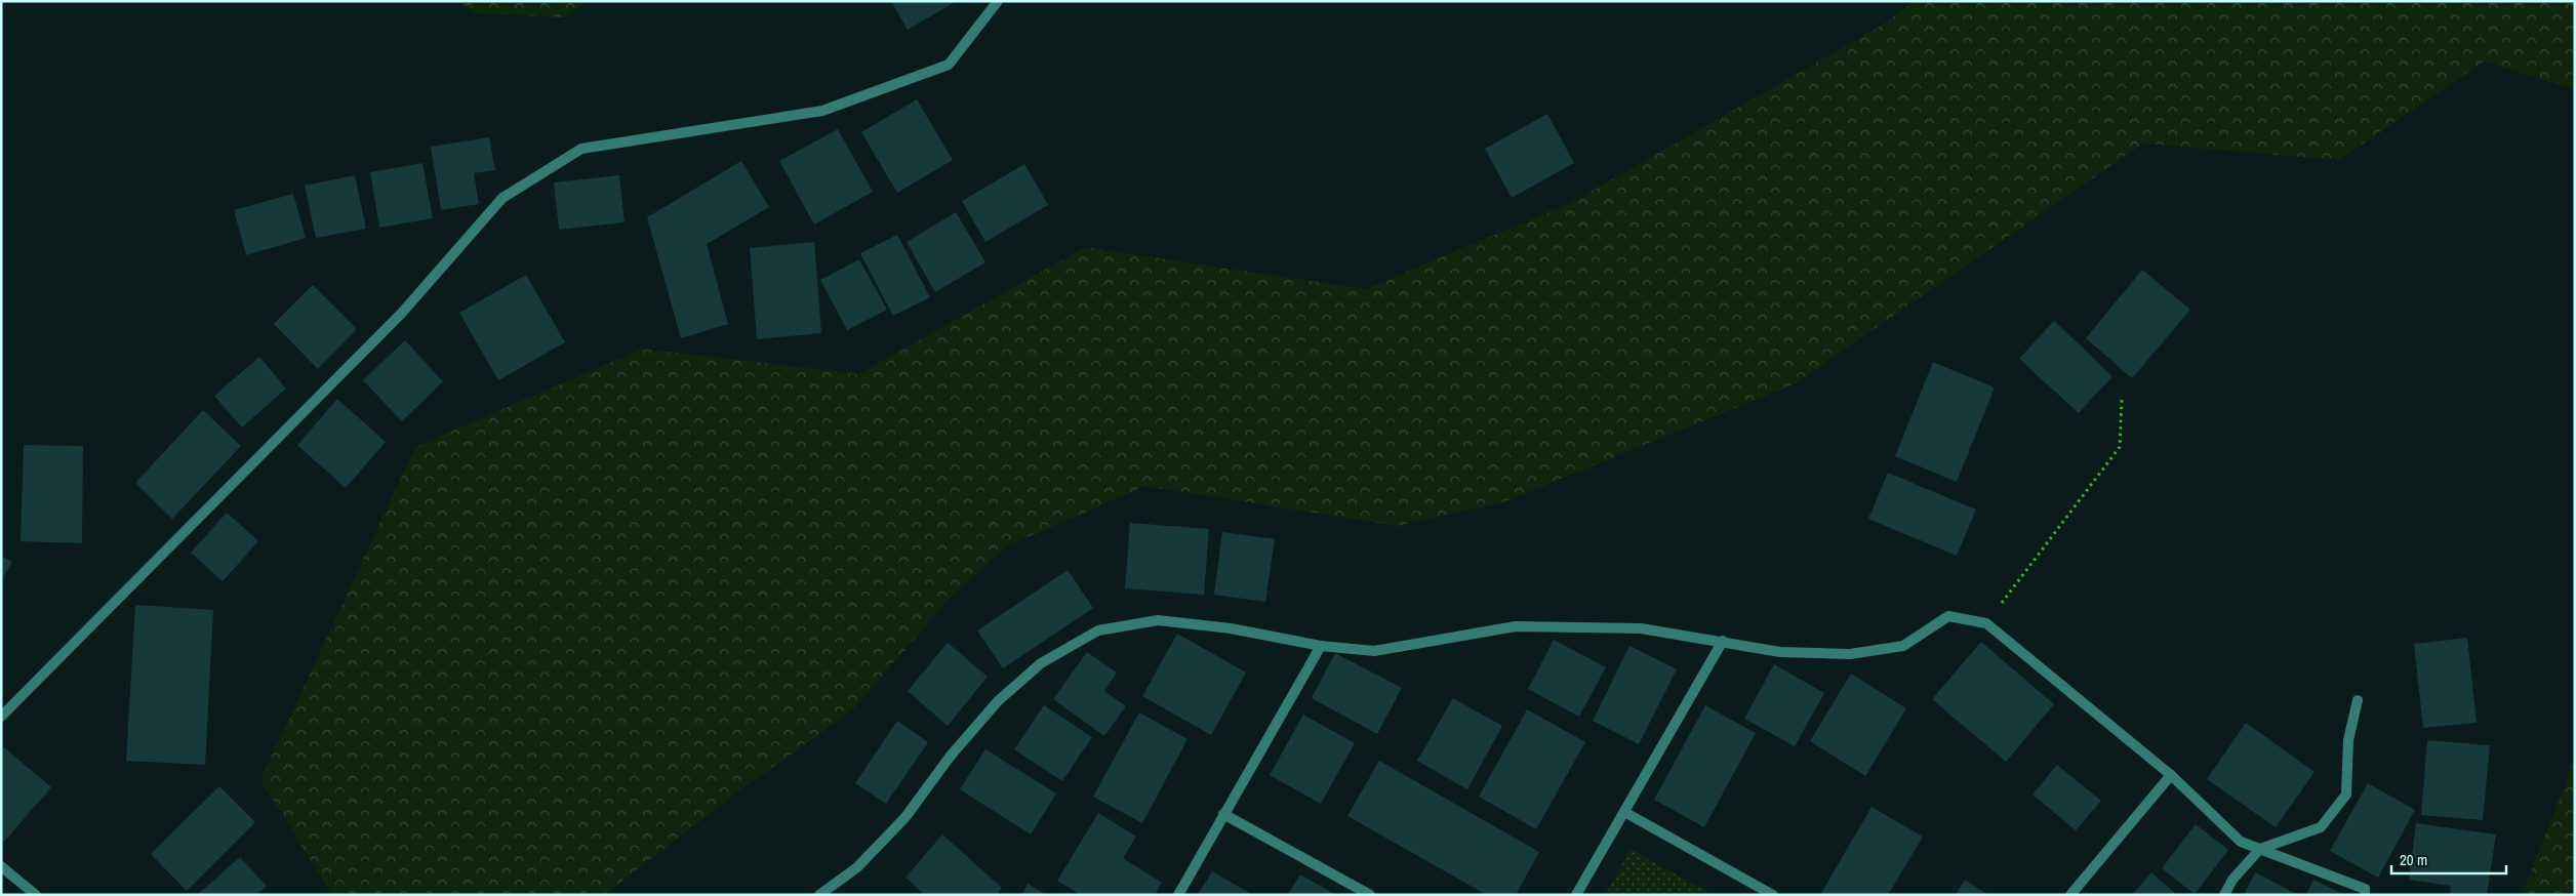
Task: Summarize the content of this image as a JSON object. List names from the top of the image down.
{
  "scale_bar": "20 m"
}
